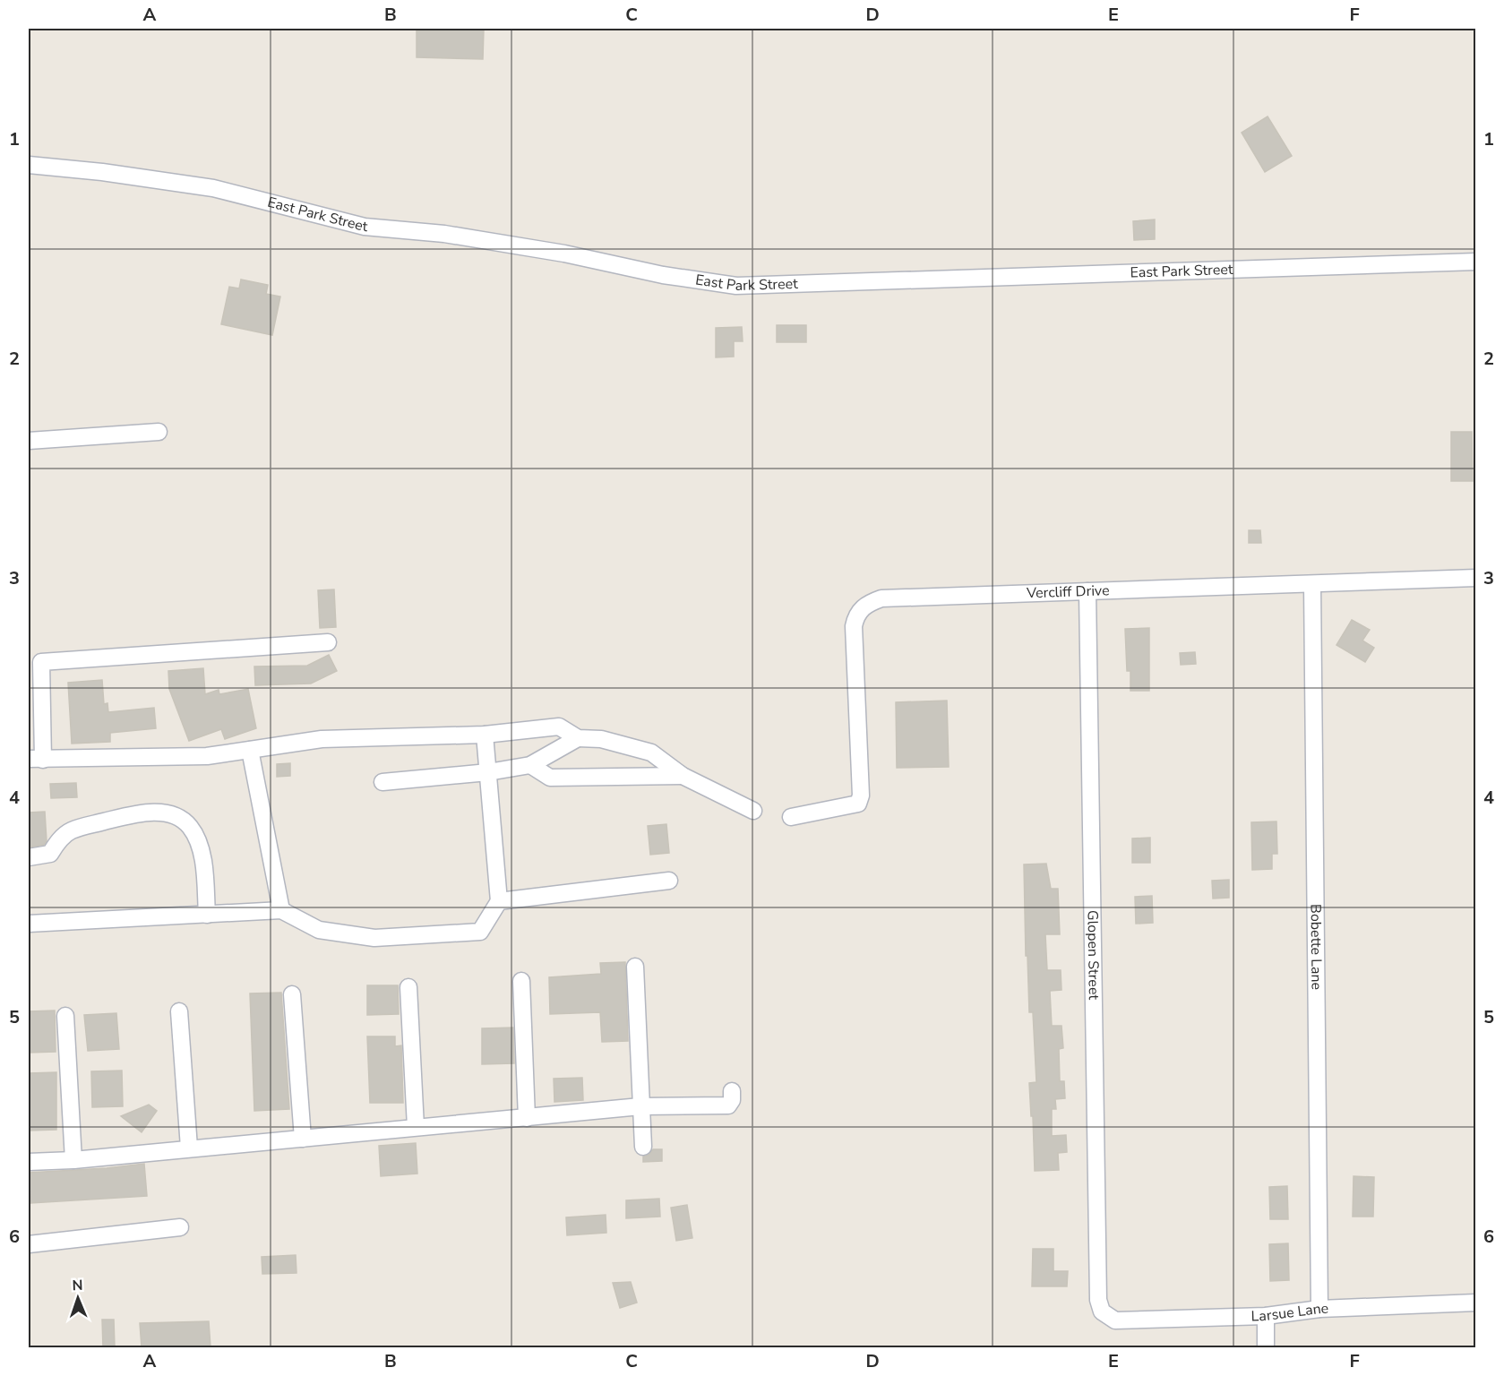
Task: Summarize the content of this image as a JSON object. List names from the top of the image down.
{
  "streets": {
    "street": [
      "East Park Street",
      "Vercliff Drive",
      "Bobette Lane",
      "Glopen Street",
      "Larsue Lane"
    ]
  },
  "crossings": [
    ["Vercliff Drive", "Bobette Lane"],
    ["Vercliff Drive", "Glopen Street"],
    ["Bobette Lane", "Larsue Lane"],
    ["Glopen Street", "Larsue Lane"]
  ],
  "north": "top",
  "grid": {
    "columns": [
      "A",
      "B",
      "C",
      "D",
      "E",
      "F"
    ],
    "rows": [
      "1",
      "2",
      "3",
      "4",
      "5",
      "6"
    ]
  }
}
